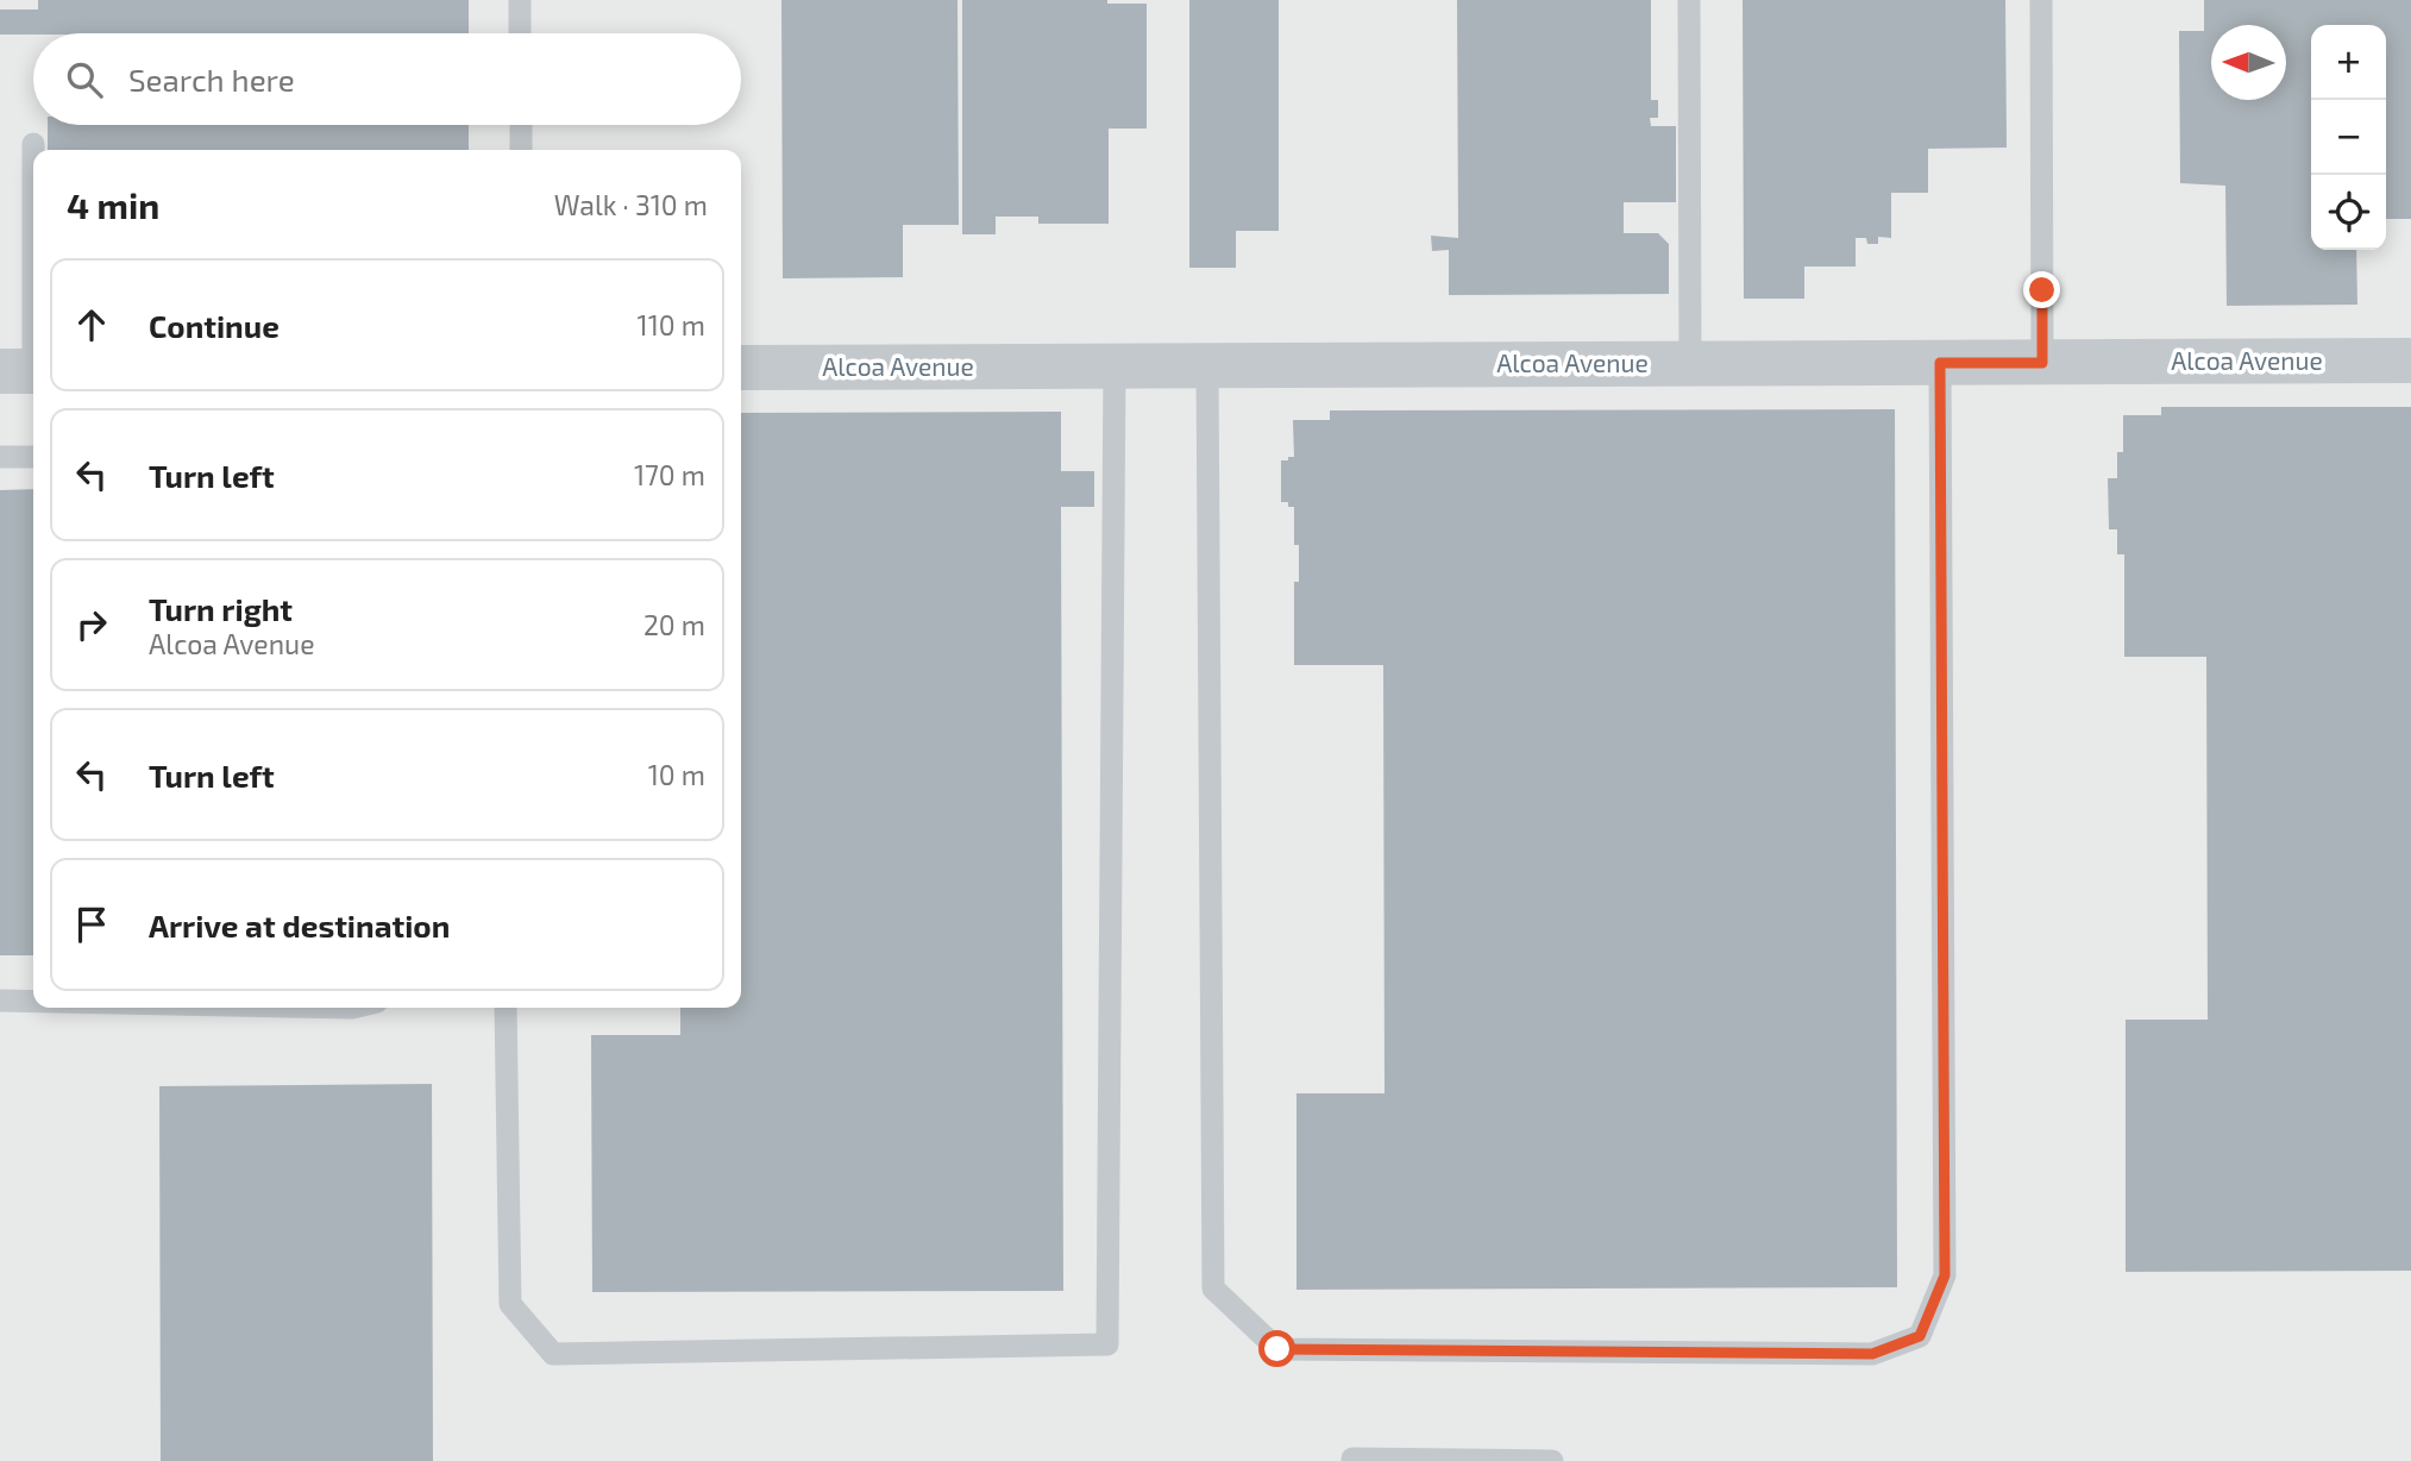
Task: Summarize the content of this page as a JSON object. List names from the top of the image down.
{
  "streets": {
    "street": ["Alcoa Avenue"]
  },
  "north": "left",
  "page": {
    "map_buttons": ["+", "−"],
    "search": "Search here",
    "heading": ["4 min", "Walk · 310 m"],
    "list": [
      ["Continue", "110 m"],
      ["Turn left", "170 m"],
      ["Turn right", "Alcoa Avenue", "20 m"],
      ["Turn left", "10 m"],
      "Arrive at destination"
    ]
  }
}
